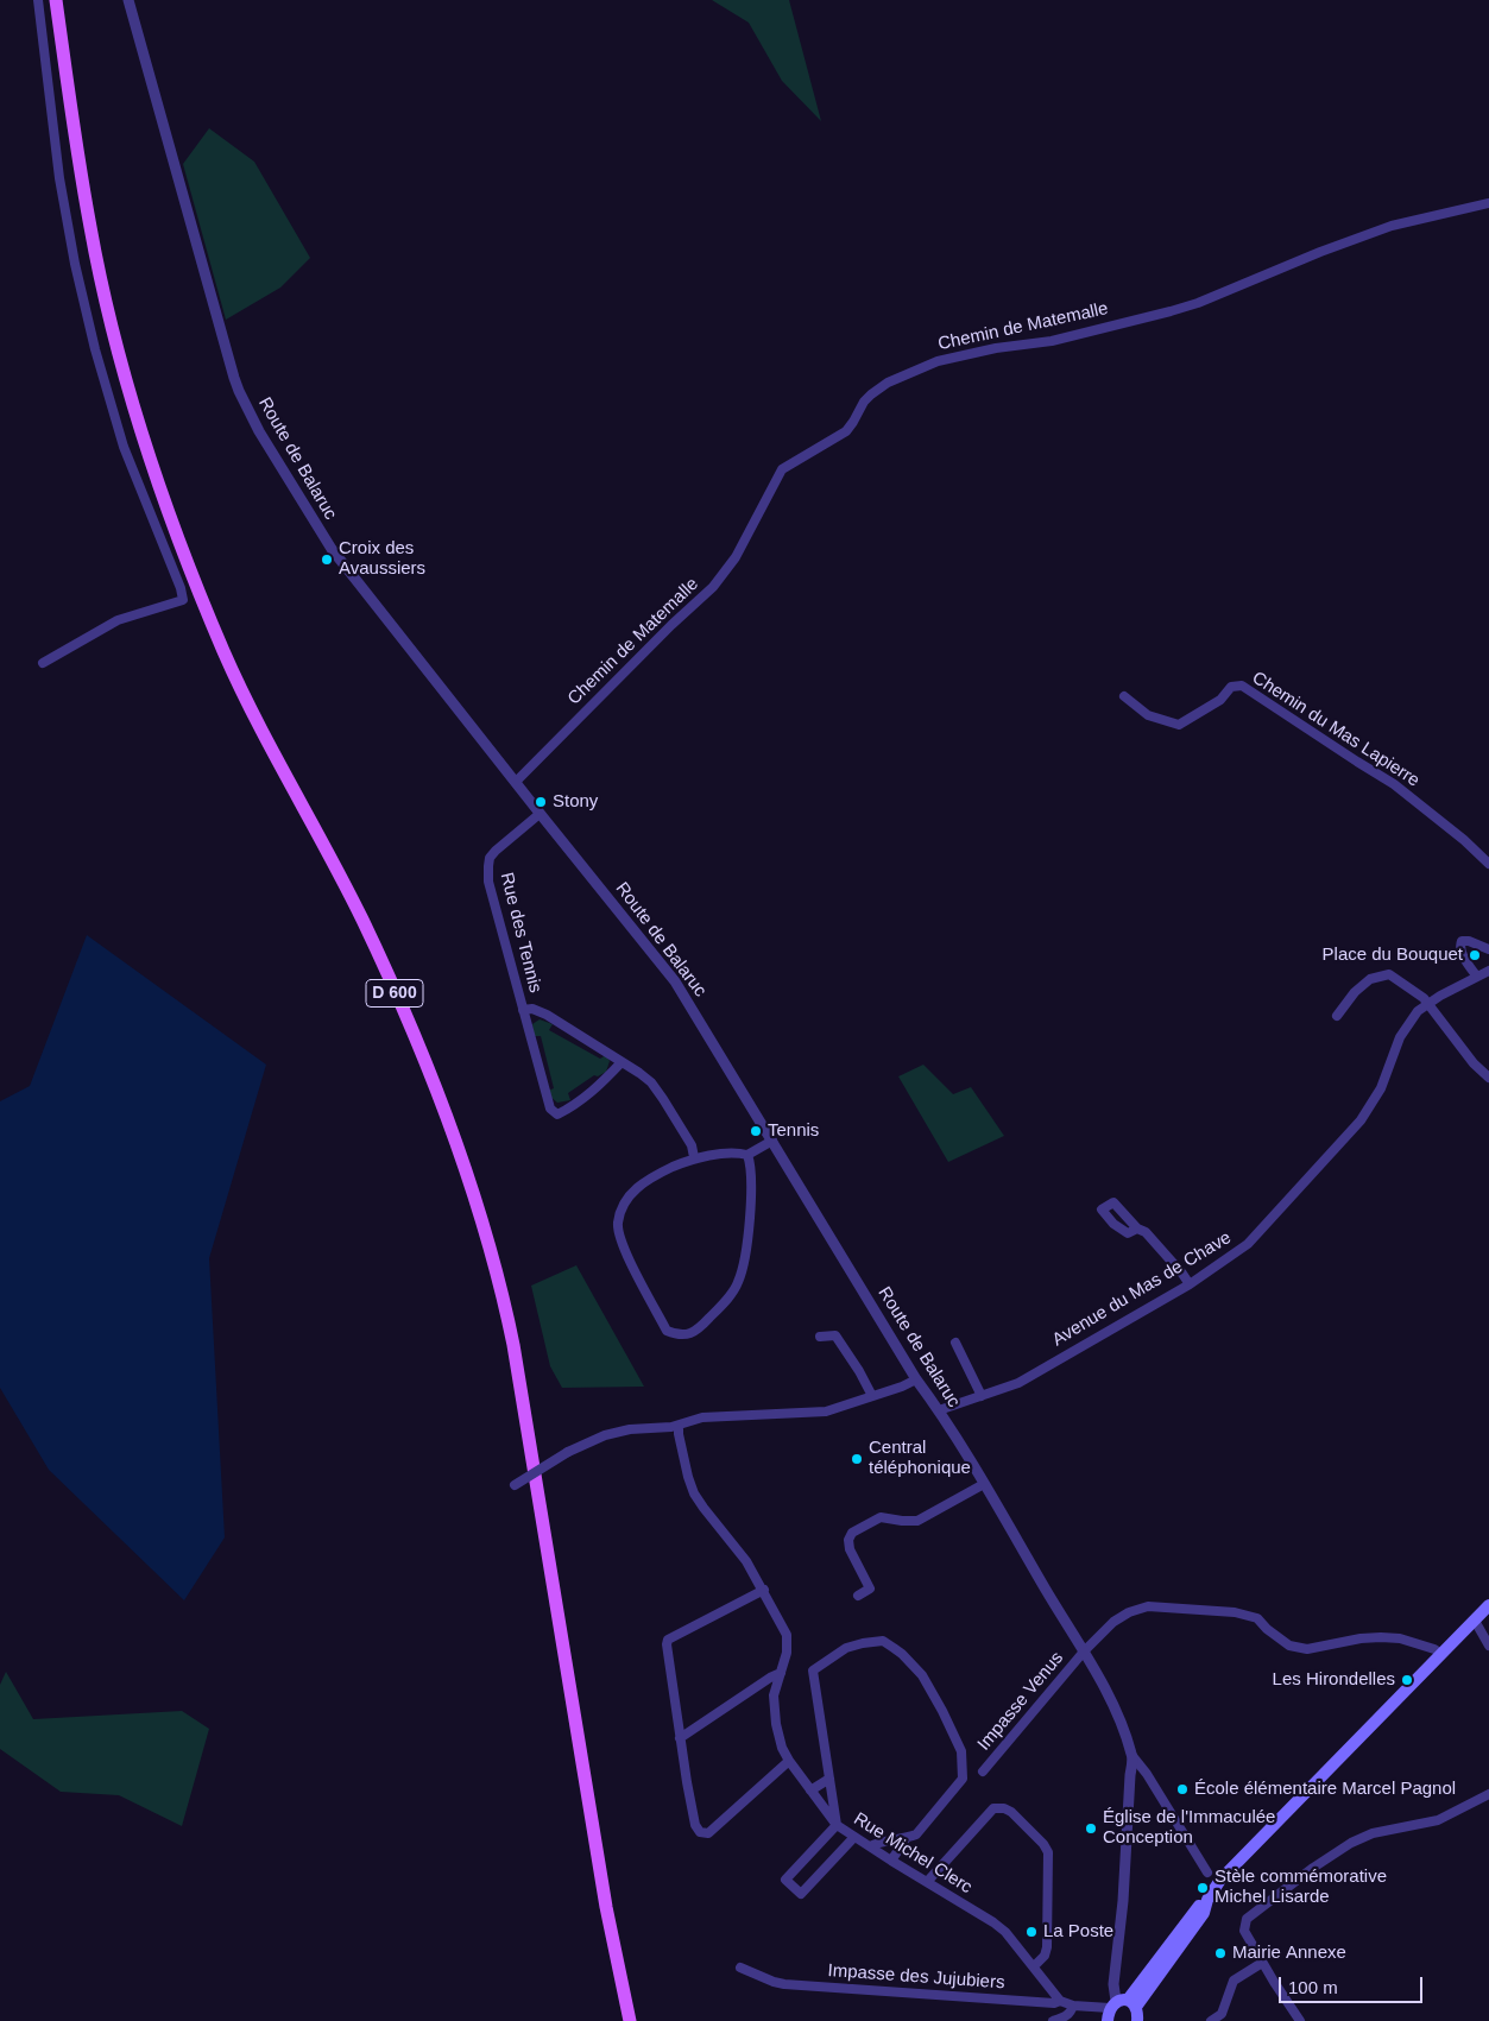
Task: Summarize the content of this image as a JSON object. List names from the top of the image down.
{
  "streets": {
    "main road": ["D 600"],
    "street": [
      "Chemin de Matemalle",
      "Route de Balaruc",
      "Chemin du Mas Lapierre",
      "Rue des Tennis",
      "Avenue du Mas de Chave",
      "Impasse Venus",
      "Rue Michel Clerc",
      "Impasse des Jujubiers"
    ]
  },
  "crossings": [
    ["Chemin de Matemalle", "Route de Balaruc"],
    ["Route de Balaruc", "Rue des Tennis"],
    ["Route de Balaruc", "Avenue du Mas de Chave"],
    ["Route de Balaruc", "Impasse Venus"],
    ["Route de Balaruc", "Impasse des Jujubiers"],
    ["Rue Michel Clerc", "Impasse des Jujubiers"]
  ],
  "places": [
    "Croix des Avaussiers",
    "Stony",
    "Place du Bouquet",
    "Tennis",
    "Central téléphonique",
    "Les Hirondelles",
    "École élémentaire Marcel Pagnol",
    "Église de l'Immaculée Conception",
    "Stèle commémorative Michel Lisarde",
    "La Poste",
    "Mairie Annexe"
  ],
  "scale_bar": "100 m"
}
